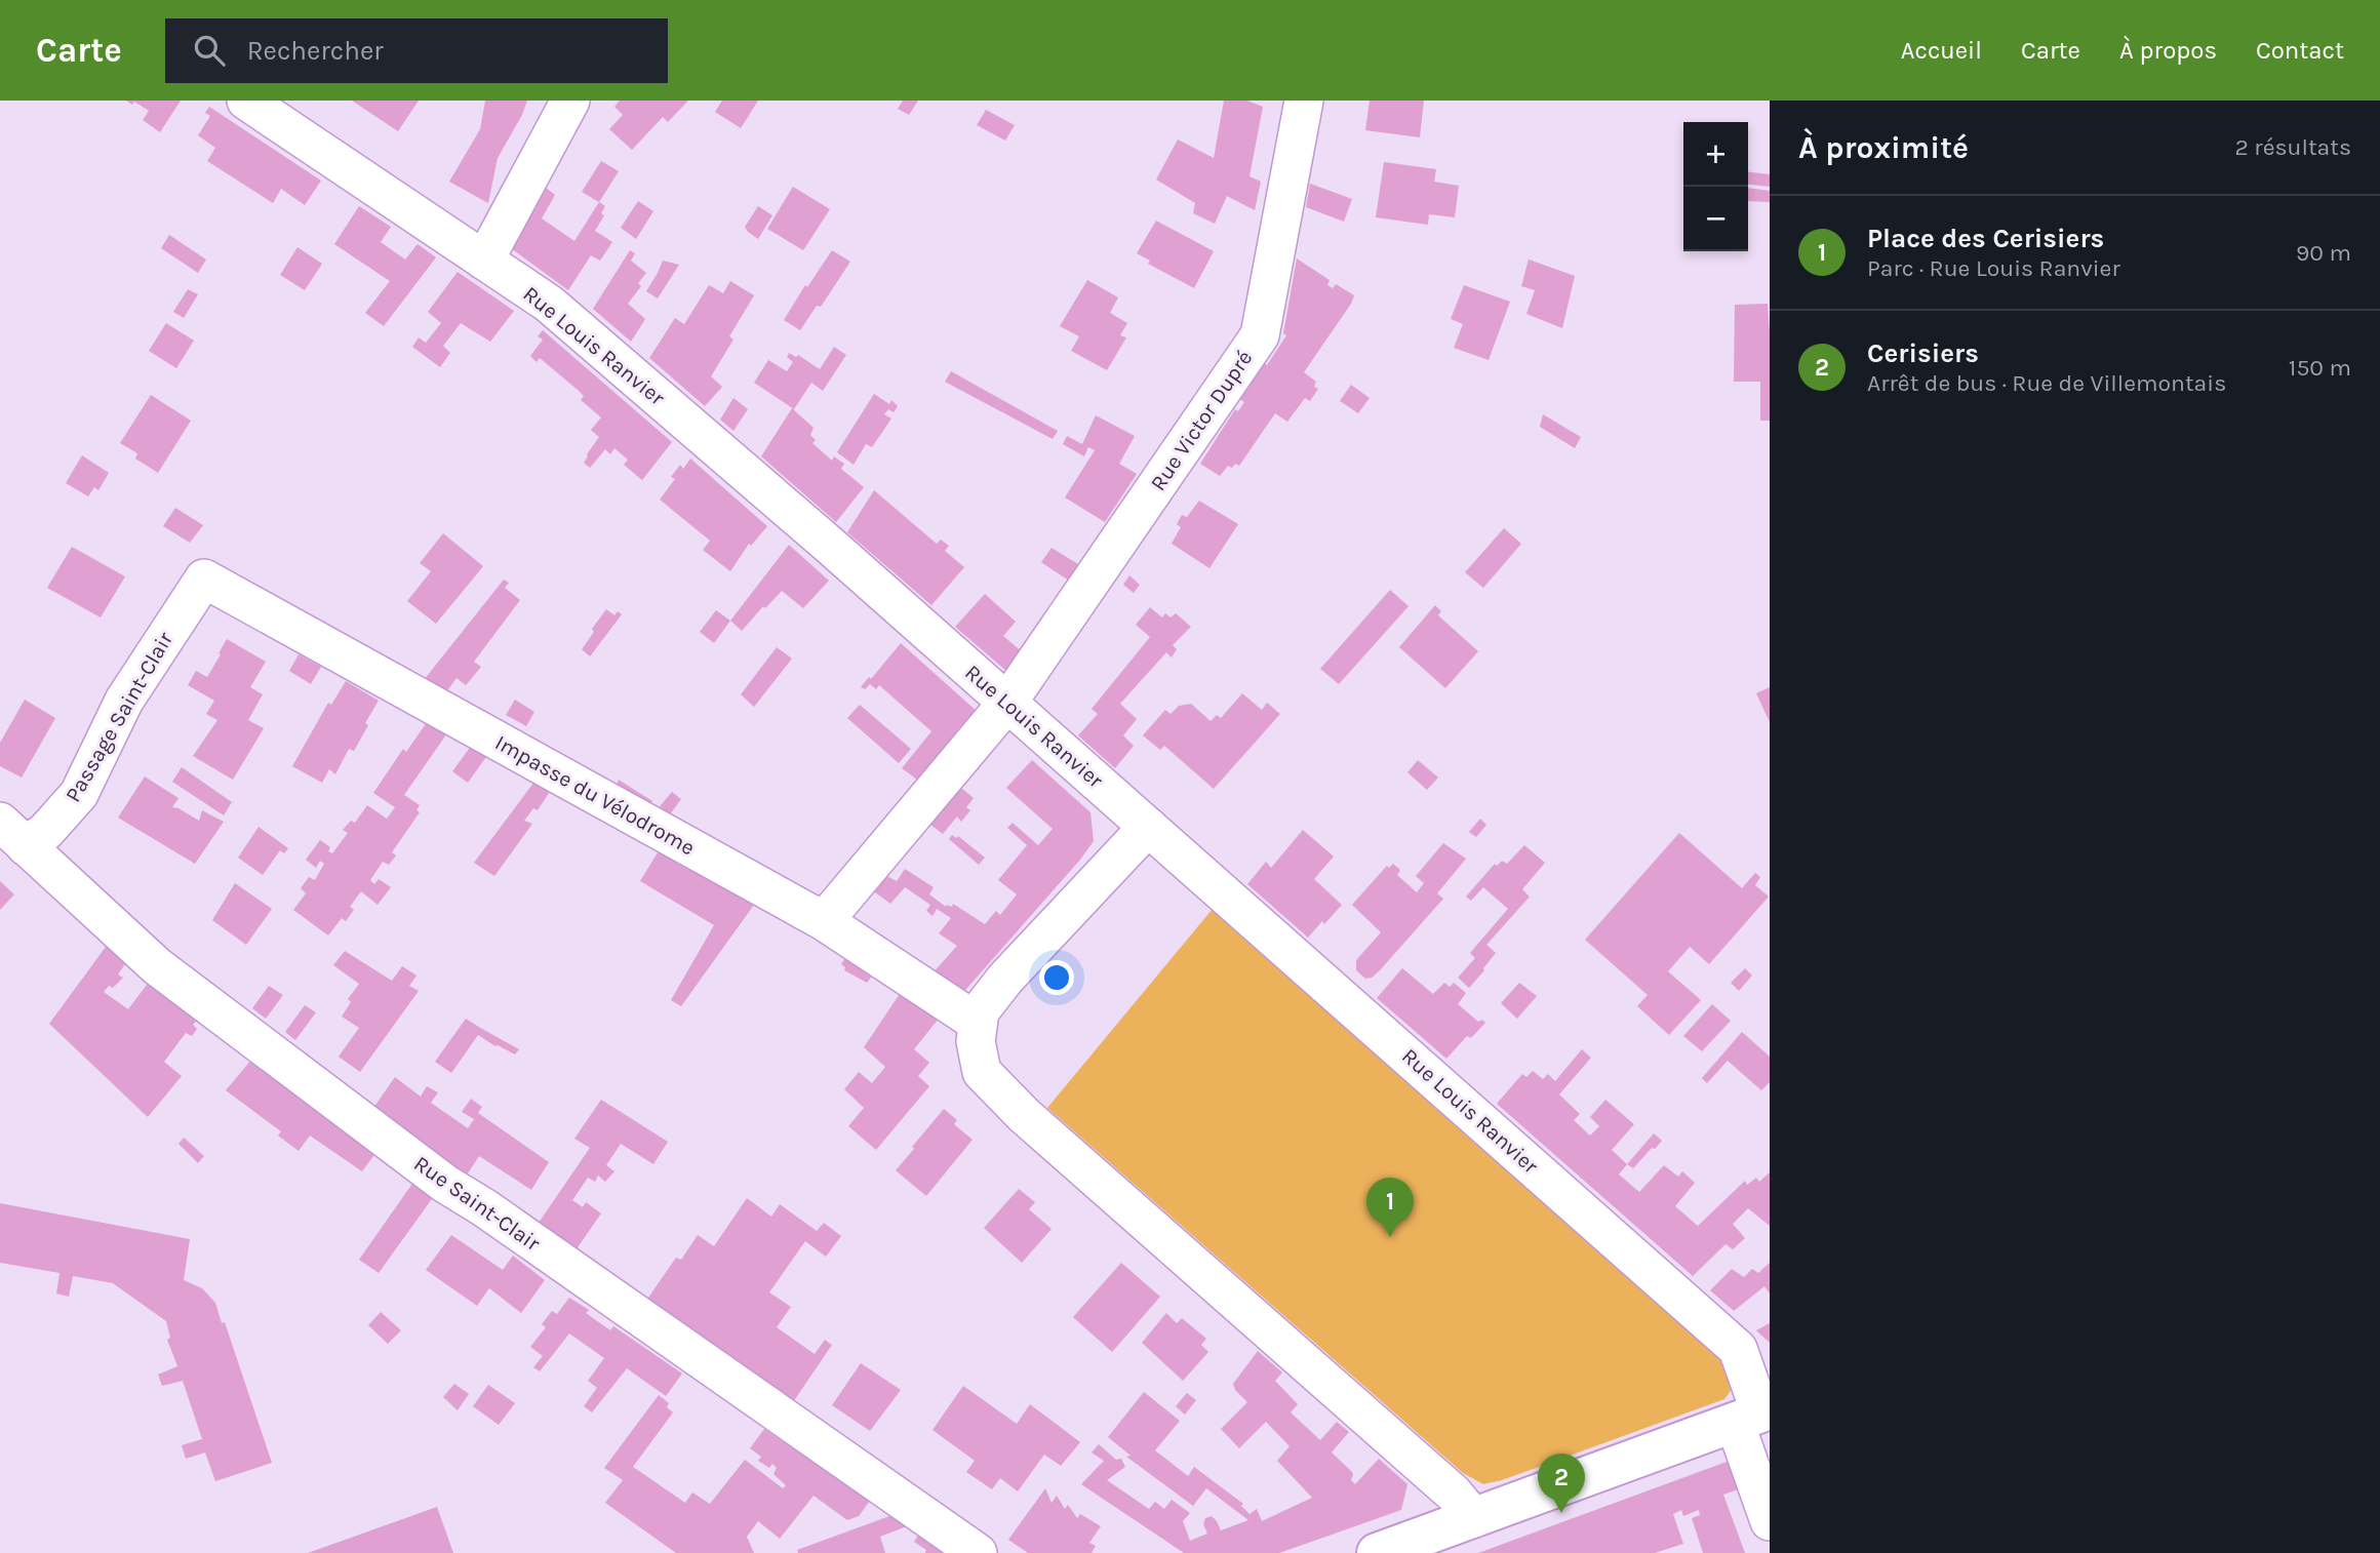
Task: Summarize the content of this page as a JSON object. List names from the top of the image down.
{
  "streets": {
    "street": [
      "Rue Louis Ranvier",
      "Rue Victor Dupré",
      "Passage Saint-Clair",
      "Impasse du Vélodrome",
      "Rue Saint-Clair"
    ]
  },
  "crossings": [
    ["Rue Louis Ranvier", "Rue Victor Dupré"],
    ["Rue Victor Dupré", "Impasse du Vélodrome"],
    ["Passage Saint-Clair", "Impasse du Vélodrome"],
    ["Passage Saint-Clair", "Rue Saint-Clair"]
  ],
  "page": {
    "header": "Carte",
    "search": "Rechercher",
    "nav": [
      "Accueil",
      "Carte",
      "À propos",
      "Contact"
    ],
    "heading": ["À proximité", "2 résultats"],
    "map_buttons": ["+", "−"],
    "list": [
      {
        "mark": "1",
        "name": "Place des Cerisiers",
        "note": "Parc · Rue Louis Ranvier",
        "value": "90 m"
      },
      {
        "mark": "2",
        "name": "Cerisiers",
        "note": "Arrêt de bus · Rue de Villemontais",
        "value": "150 m"
      }
    ],
    "pins": ["1", "2"]
  }
}
